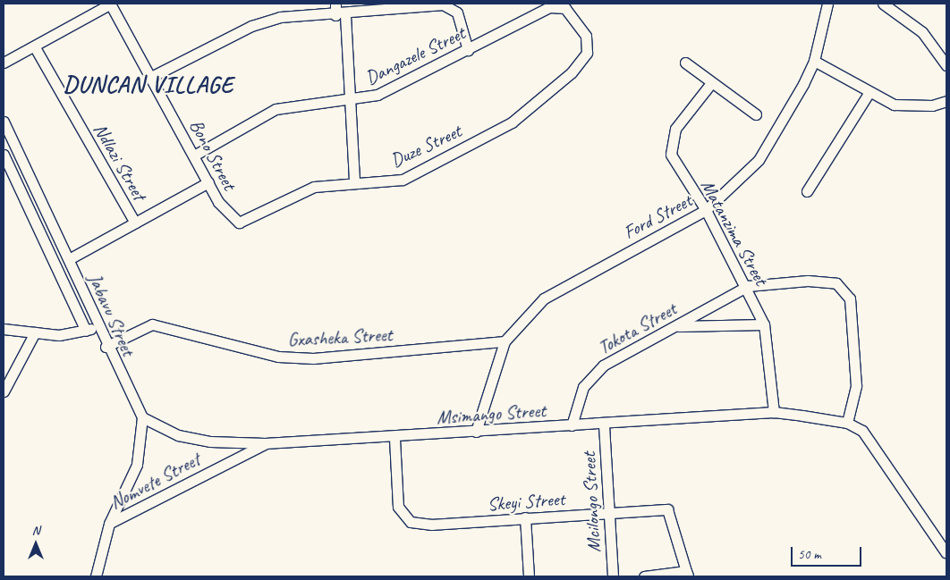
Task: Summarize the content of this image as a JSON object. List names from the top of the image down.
{
  "streets": {
    "street": [
      "Dangazele Street",
      "Duze Street",
      "Bono Street",
      "Ndlazi Street",
      "Ford Street",
      "Matanzima Street",
      "Jabavu Street",
      "Tokota Street",
      "Gxasheka Street",
      "Msimango Street",
      "Nomvete Street",
      "Skeyi Street",
      "Mcilongo Street"
    ]
  },
  "crossings": [
    ["Dangazele Street", "Duze Street"],
    ["Dangazele Street", "Bono Street"],
    ["Duze Street", "Bono Street"],
    ["Ford Street", "Matanzima Street"],
    ["Ford Street", "Gxasheka Street"],
    ["Ford Street", "Msimango Street"],
    ["Matanzima Street", "Tokota Street"],
    ["Matanzima Street", "Msimango Street"],
    ["Jabavu Street", "Gxasheka Street"],
    ["Jabavu Street", "Msimango Street"],
    ["Tokota Street", "Msimango Street"],
    ["Msimango Street", "Nomvete Street"],
    ["Msimango Street", "Skeyi Street"],
    ["Msimango Street", "Mcilongo Street"],
    ["Skeyi Street", "Mcilongo Street"]
  ],
  "districts": ["DUNCAN VILLAGE"],
  "scale_bar": "50 m",
  "north": "top"
}
